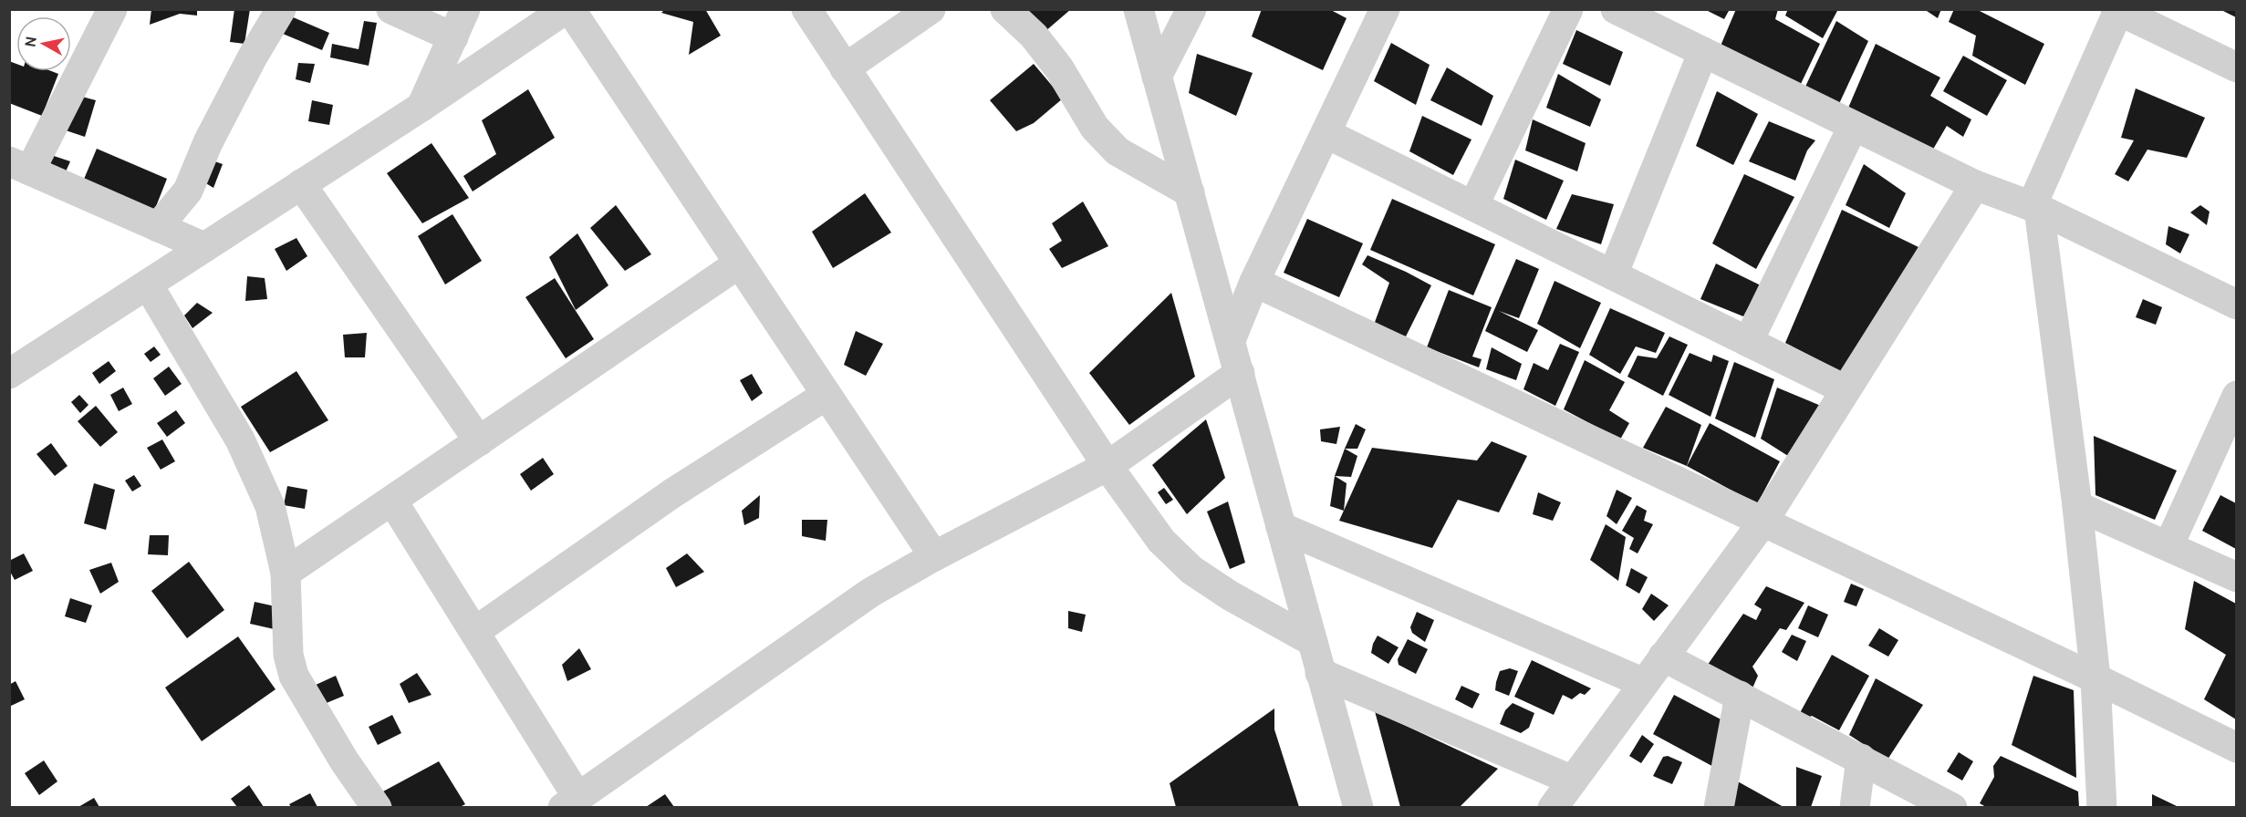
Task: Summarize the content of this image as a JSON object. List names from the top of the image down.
{
  "north": "left"
}
